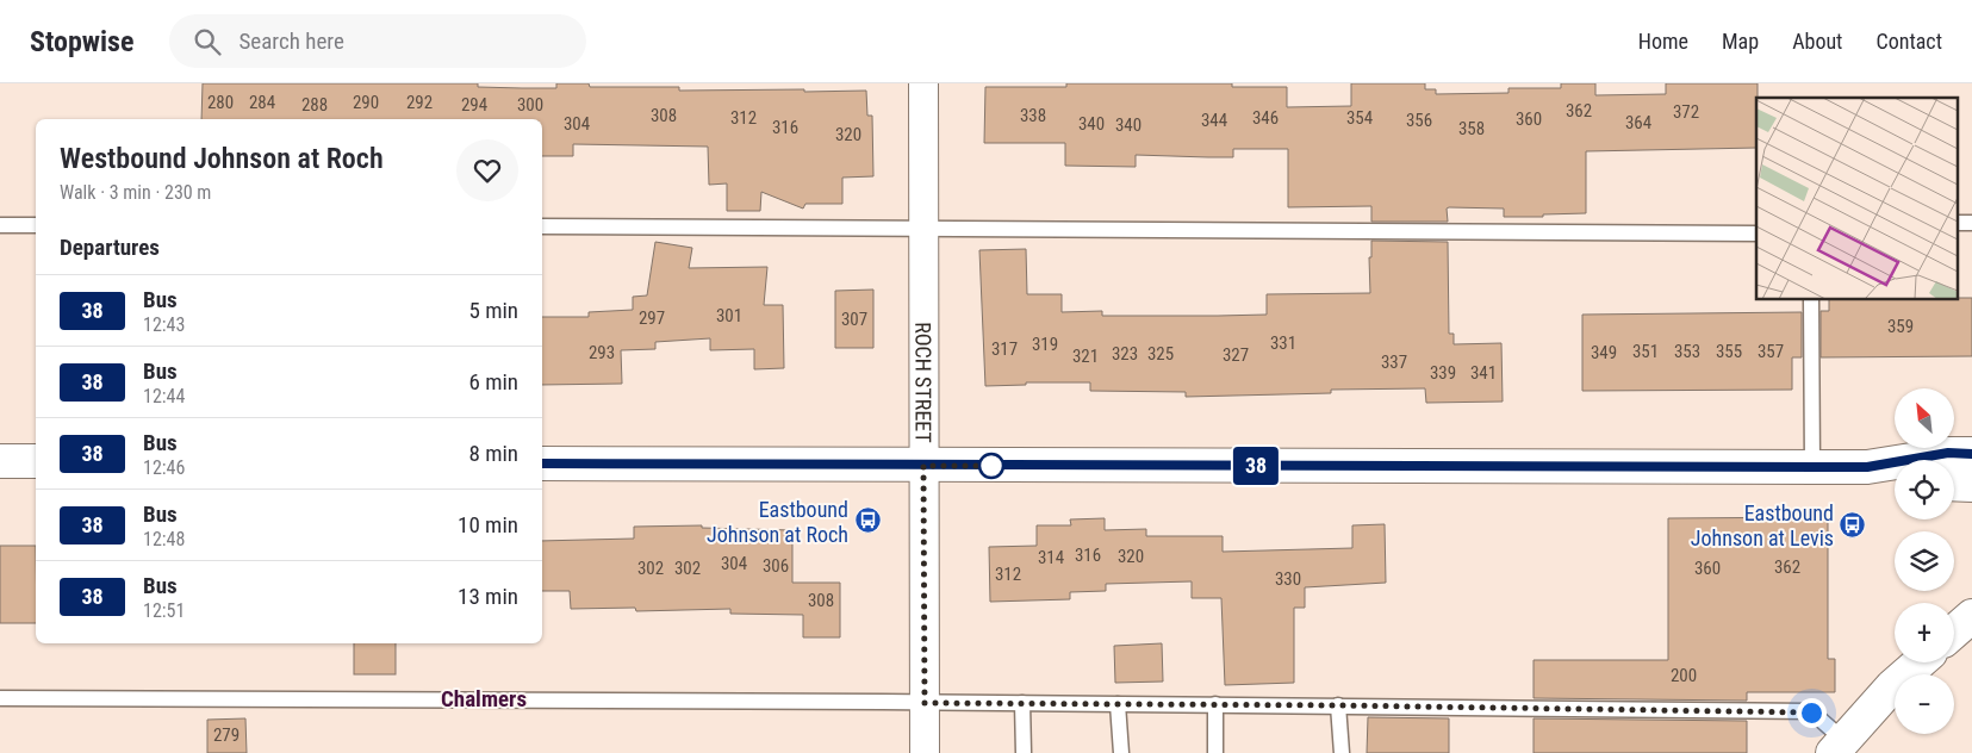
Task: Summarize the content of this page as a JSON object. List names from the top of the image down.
{
  "streets": {
    "street": ["ROCH STREET"]
  },
  "districts": ["Chalmers"],
  "places": {
    "bus stop": ["Eastbound Johnson at Roch", "Eastbound Johnson at Levis"]
  },
  "lines": ["bus line 38"],
  "house_numbers": [
    "280",
    "284",
    "290",
    "292",
    "288",
    "294",
    "300",
    "362",
    "372",
    "308",
    "338",
    "312",
    "346",
    "354",
    "360",
    "344",
    "356",
    "364",
    "304",
    "340",
    "340",
    "316",
    "358",
    "320",
    "301",
    "297",
    "307",
    "359",
    "331",
    "319",
    "317",
    "351",
    "353",
    "355",
    "357",
    "293",
    "349",
    "323",
    "325",
    "327",
    "321",
    "337",
    "339",
    "341",
    "316",
    "320",
    "314",
    "304",
    "306",
    "362",
    "302",
    "302",
    "360",
    "312",
    "330",
    "308",
    "200",
    "279"
  ],
  "north": "top left",
  "page": {
    "header": "Stopwise",
    "search": "Search here",
    "nav": [
      "Home",
      "Map",
      "About",
      "Contact"
    ],
    "on_map": "38",
    "heading": [
      ["Westbound Johnson at Roch", "Walk · 3 min · 230 m"],
      "Departures"
    ],
    "list": [
      {
        "mark": "38",
        "name": "Bus",
        "note": "12:43",
        "value": "5 min"
      },
      {
        "mark": "38",
        "name": "Bus",
        "note": "12:44",
        "value": "6 min"
      },
      {
        "mark": "38",
        "name": "Bus",
        "note": "12:46",
        "value": "8 min"
      },
      {
        "mark": "38",
        "name": "Bus",
        "note": "12:48",
        "value": "10 min"
      },
      {
        "mark": "38",
        "name": "Bus",
        "note": "12:51",
        "value": "13 min"
      }
    ],
    "map_buttons": ["+", "−"]
  }
}
